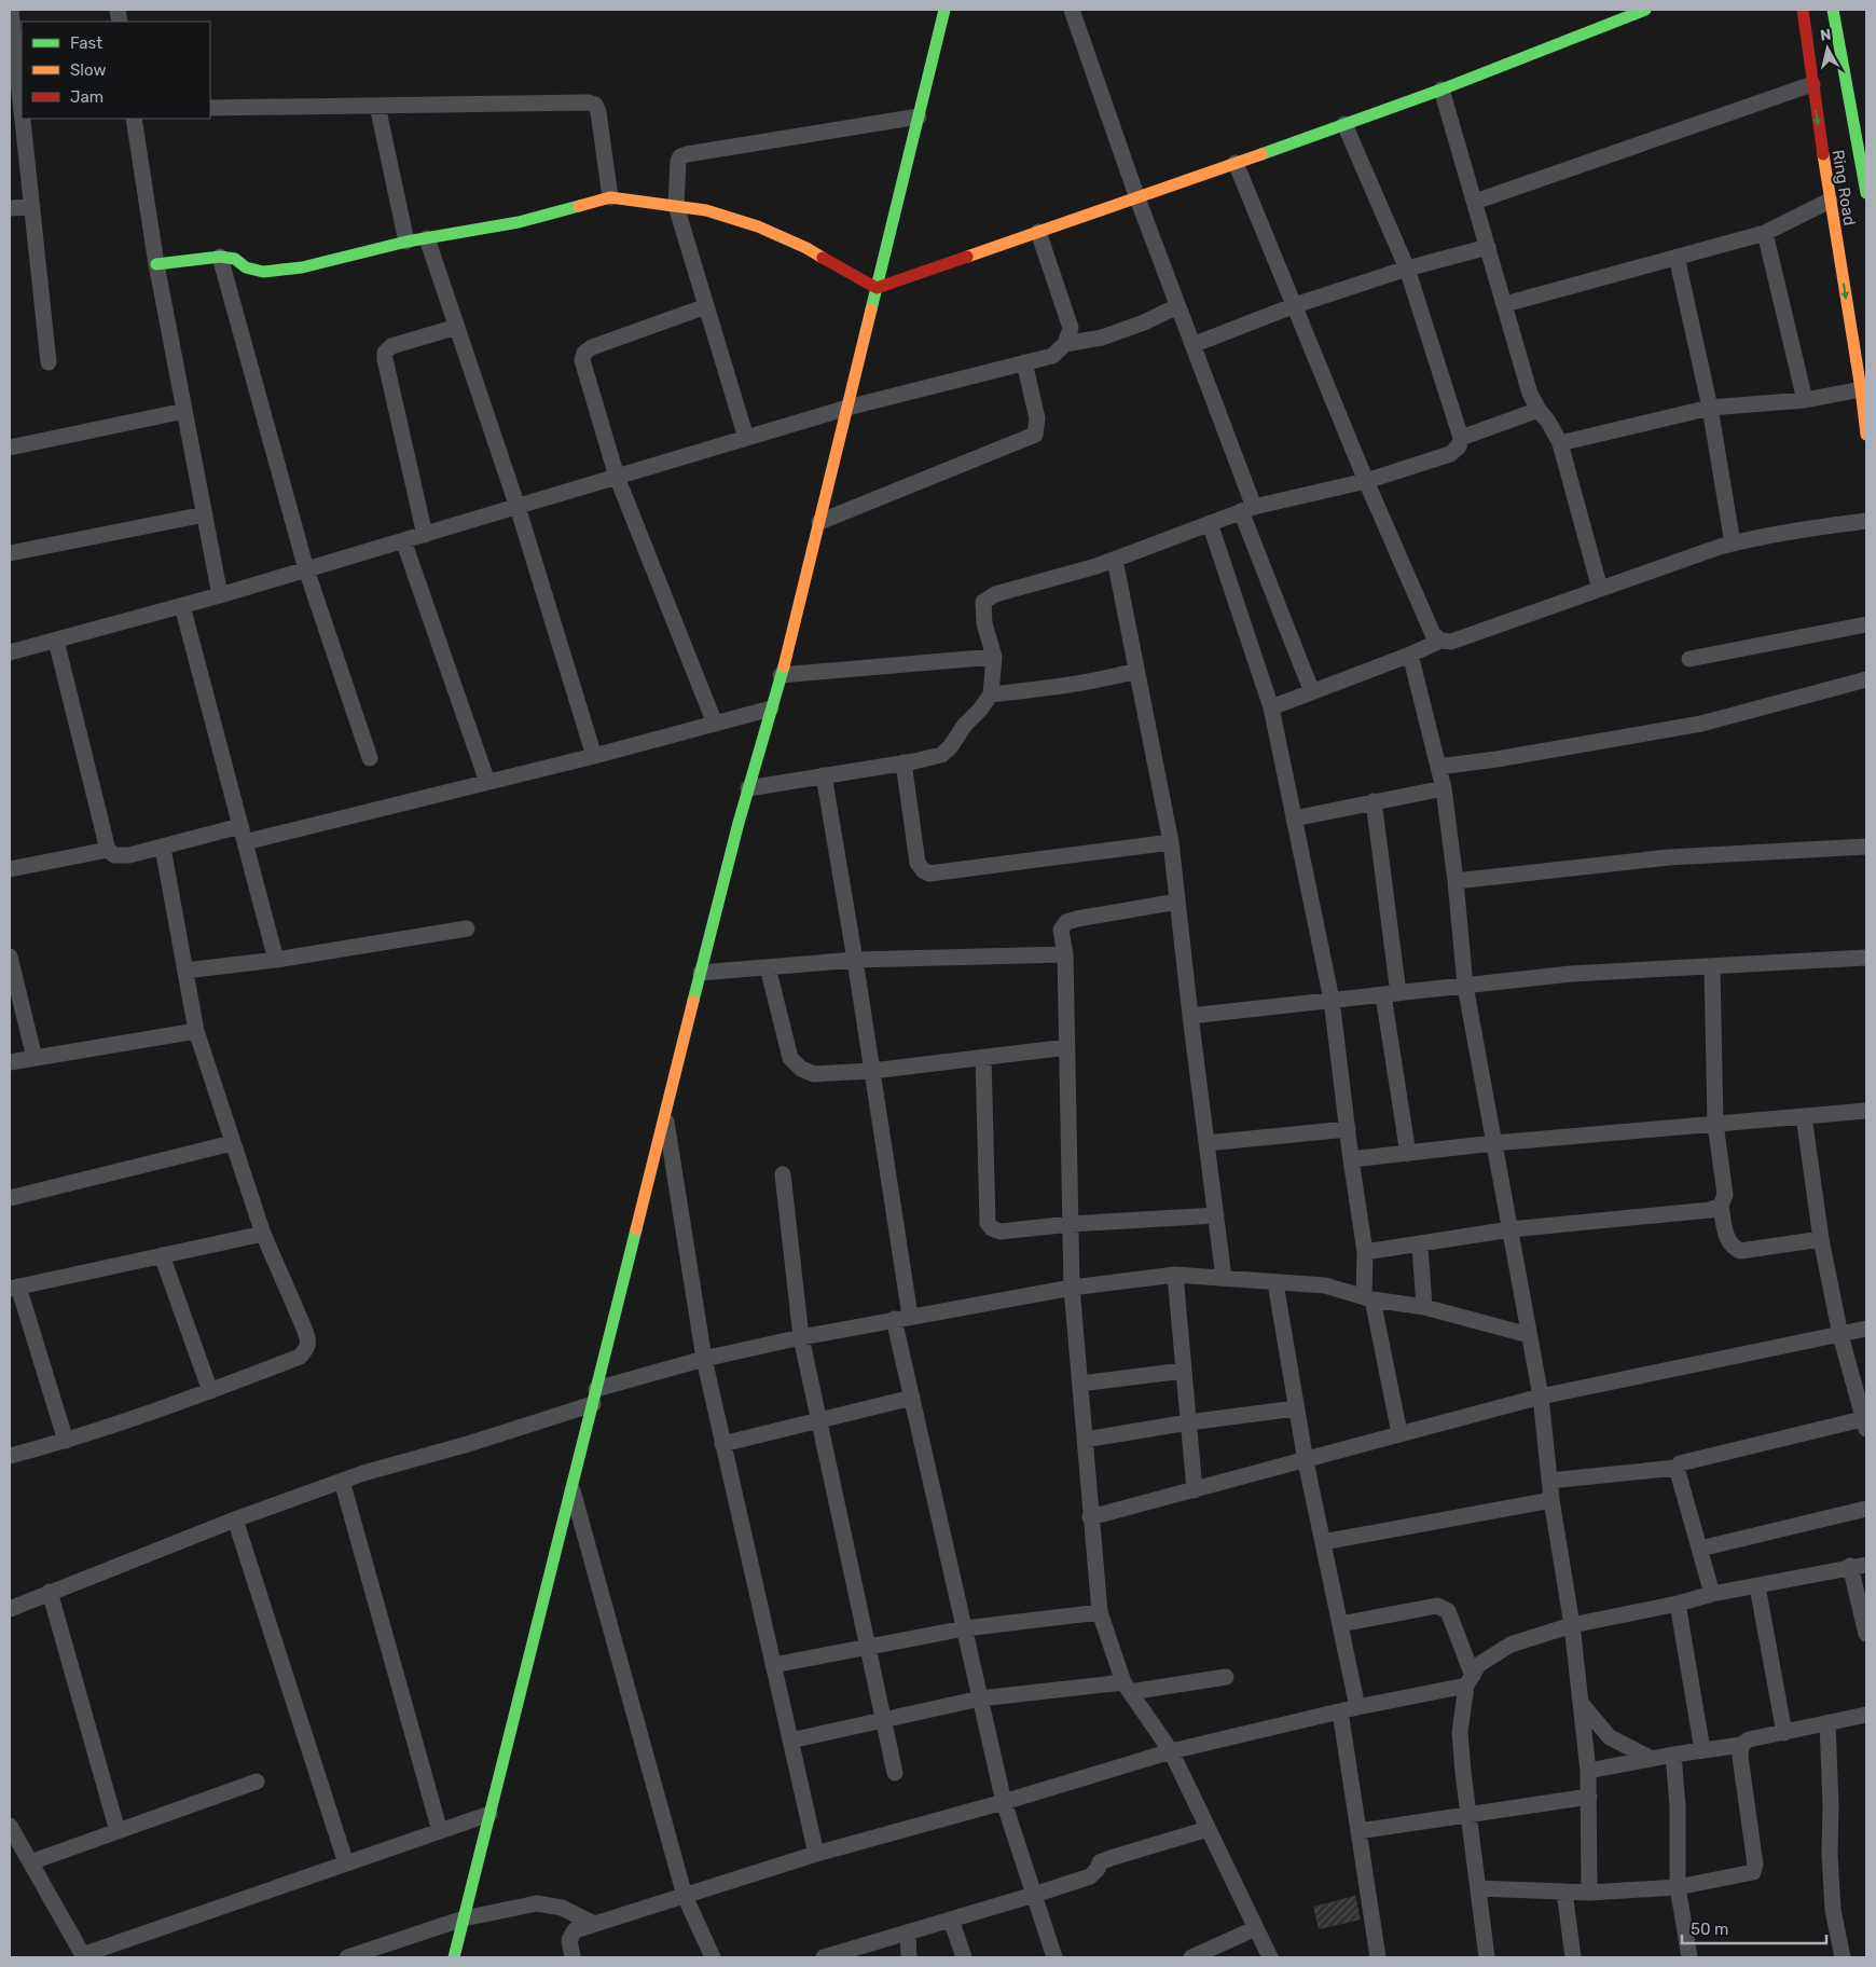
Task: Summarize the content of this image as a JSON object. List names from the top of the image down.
{
  "streets": {
    "street": ["Ring Road"]
  },
  "legend": ["Fast", "Slow", "Jam"],
  "scale_bar": "50 m",
  "north": "top"
}
